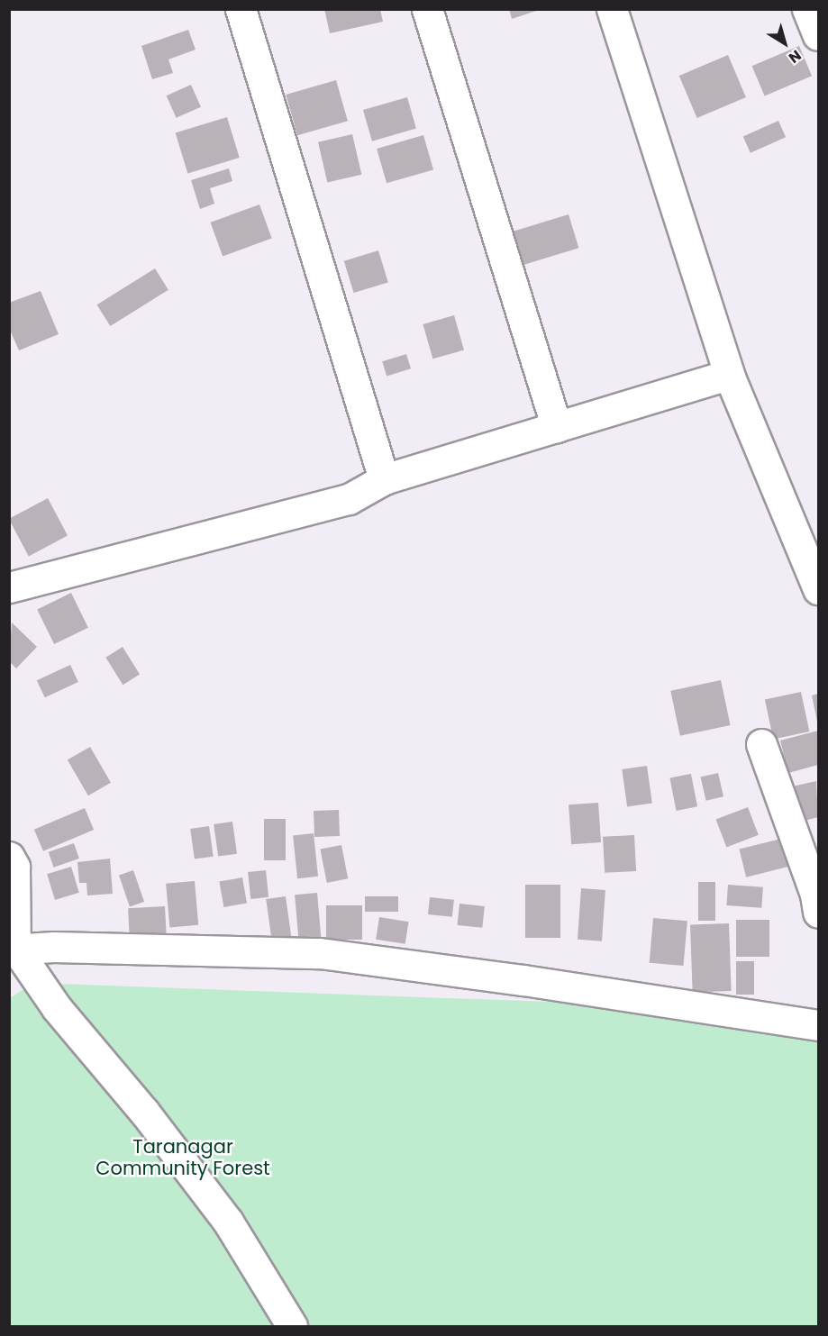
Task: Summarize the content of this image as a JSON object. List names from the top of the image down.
{
  "parks": ["Taranagar Community Forest"],
  "north": "bottom right"
}
